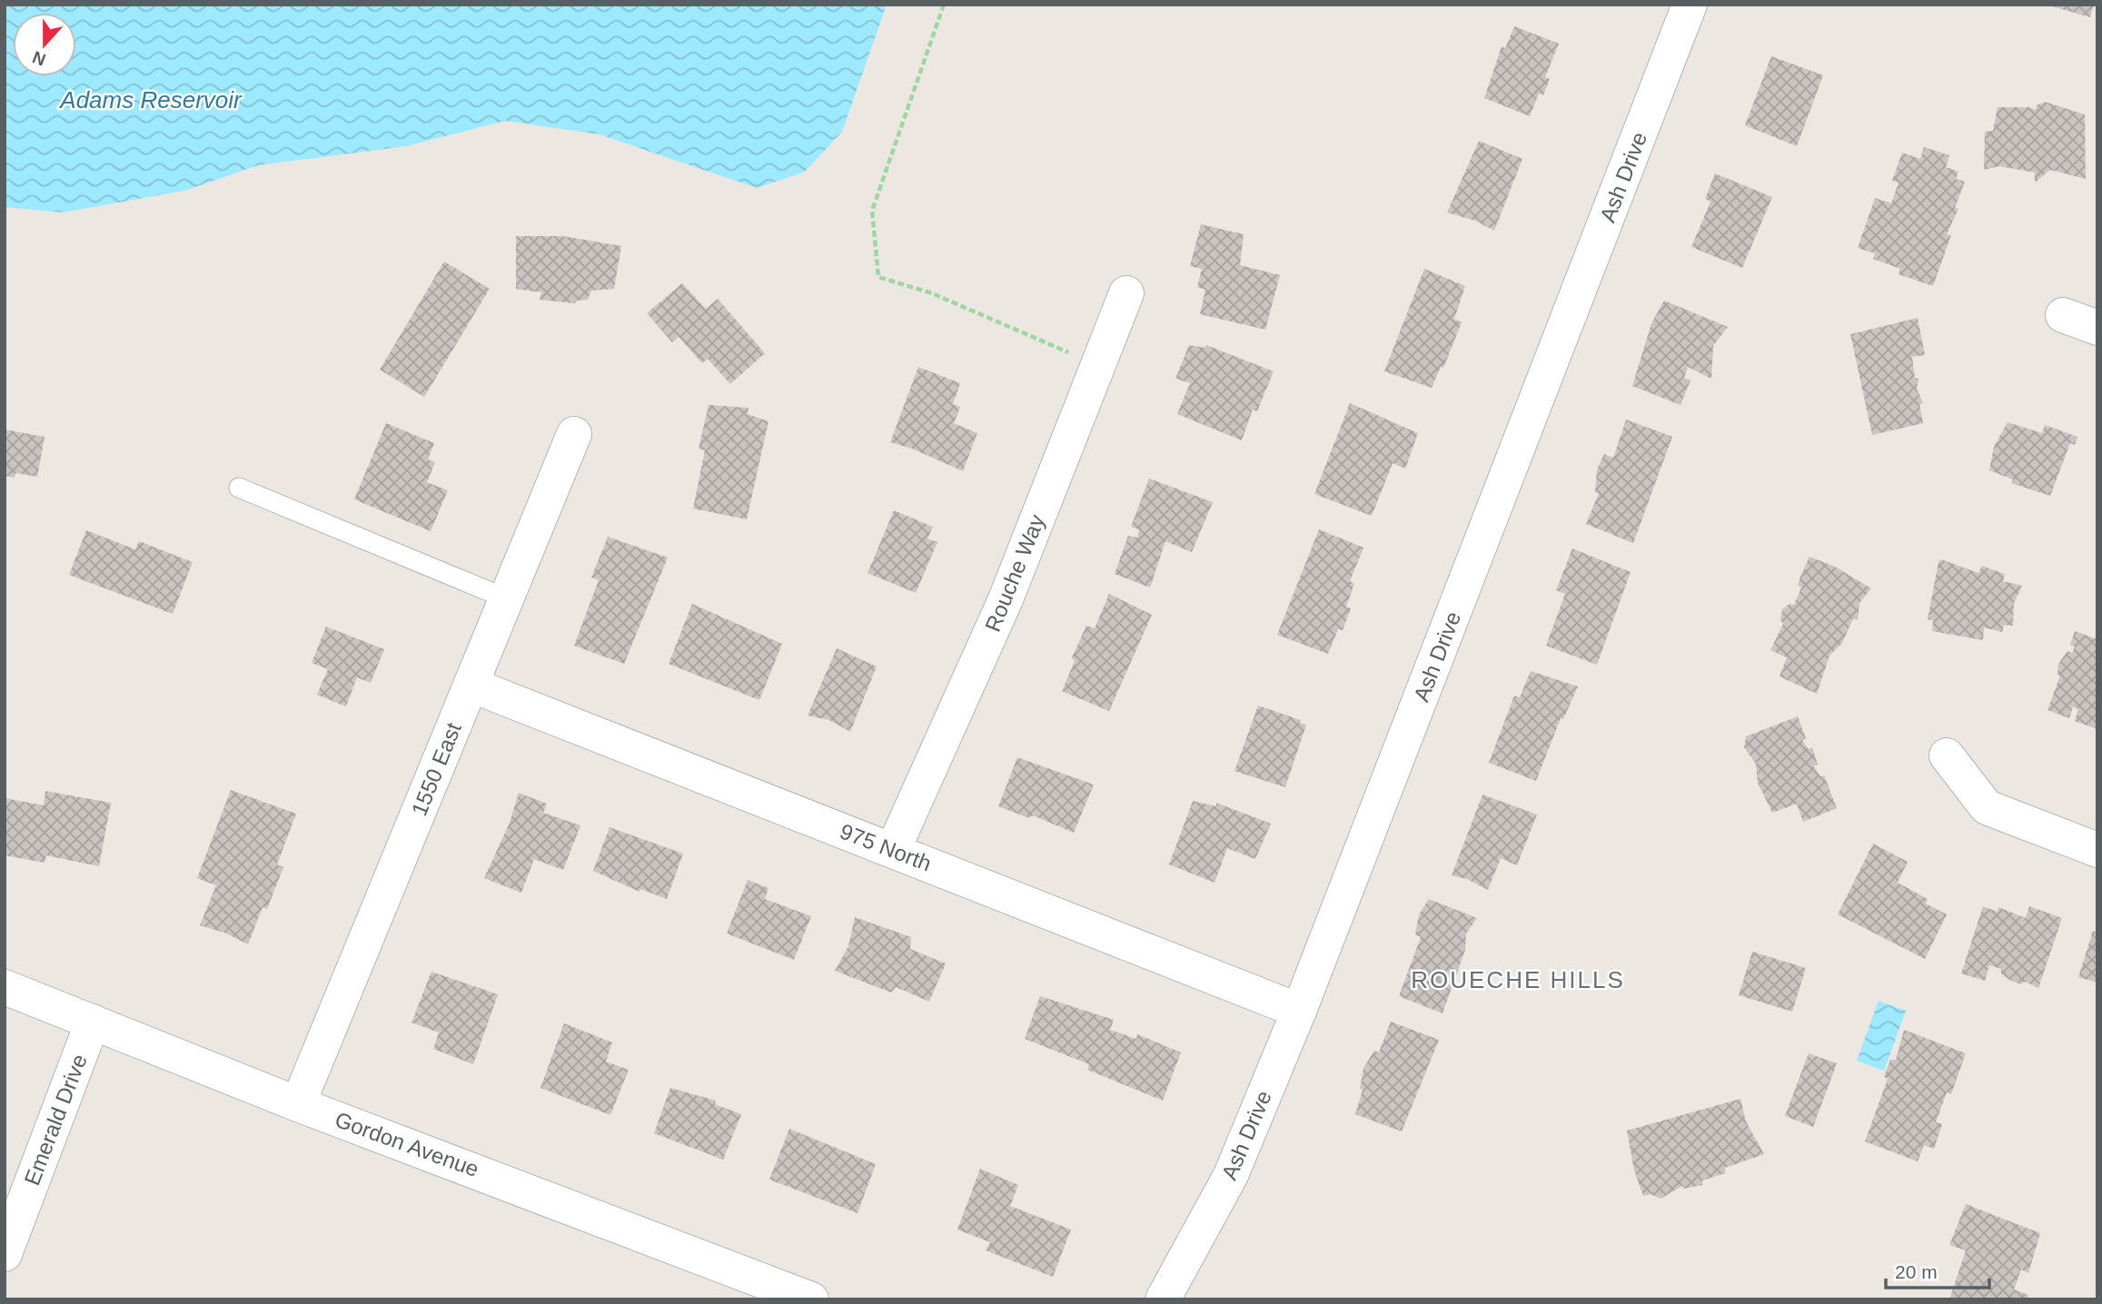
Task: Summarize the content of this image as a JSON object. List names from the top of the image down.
{
  "streets": {
    "street": [
      "Ash Drive",
      "Rouche Way",
      "1550 East",
      "975 North",
      "Emerald Drive",
      "Gordon Avenue"
    ]
  },
  "crossings": [
    ["Ash Drive", "975 North"],
    ["Rouche Way", "975 North"],
    ["1550 East", "975 North"],
    ["1550 East", "Gordon Avenue"],
    ["Emerald Drive", "Gordon Avenue"]
  ],
  "districts": ["ROUECHE HILLS"],
  "water": ["Adams Reservoir"],
  "scale_bar": "20 m",
  "north": "bottom"
}
